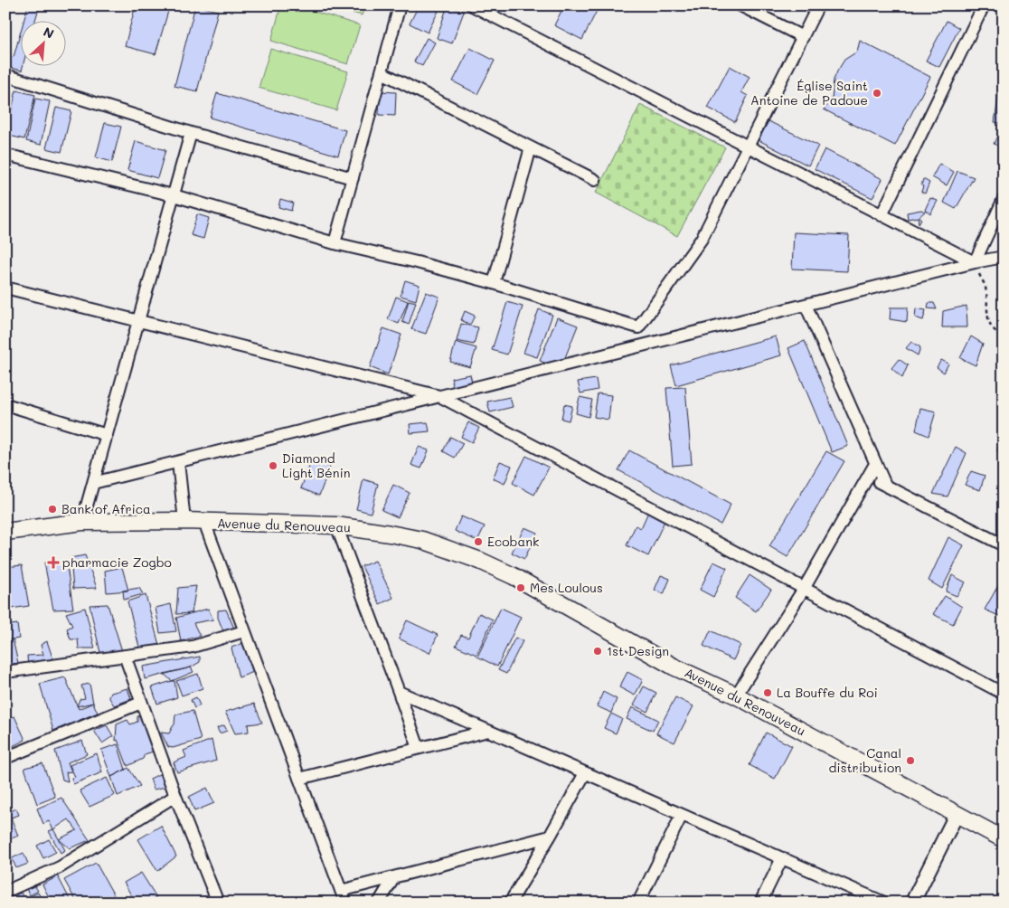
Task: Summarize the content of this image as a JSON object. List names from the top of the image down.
{
  "streets": {
    "main road": ["Avenue du Renouveau"]
  },
  "places": {
    "other": [
      "Église Saint Antoine de Padoue",
      "Diamond Light Bénin",
      "Bank of Africa",
      "Ecobank",
      "Mes Loulous",
      "1st Design",
      "La Bouffe du Roi",
      "Canal distribution"
    ],
    "health": ["pharmacie Zogbo"]
  },
  "north": "top right"
}
